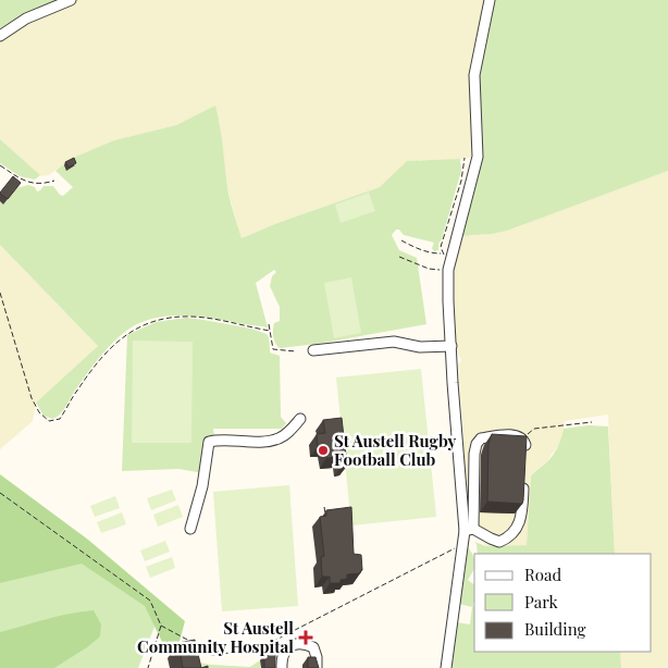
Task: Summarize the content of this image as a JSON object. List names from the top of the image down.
{
  "places": {
    "other": ["St Austell Rugby Football Club"],
    "health": ["St Austell Community Hospital"]
  },
  "legend": ["Road", "Park", "Building"]
}
